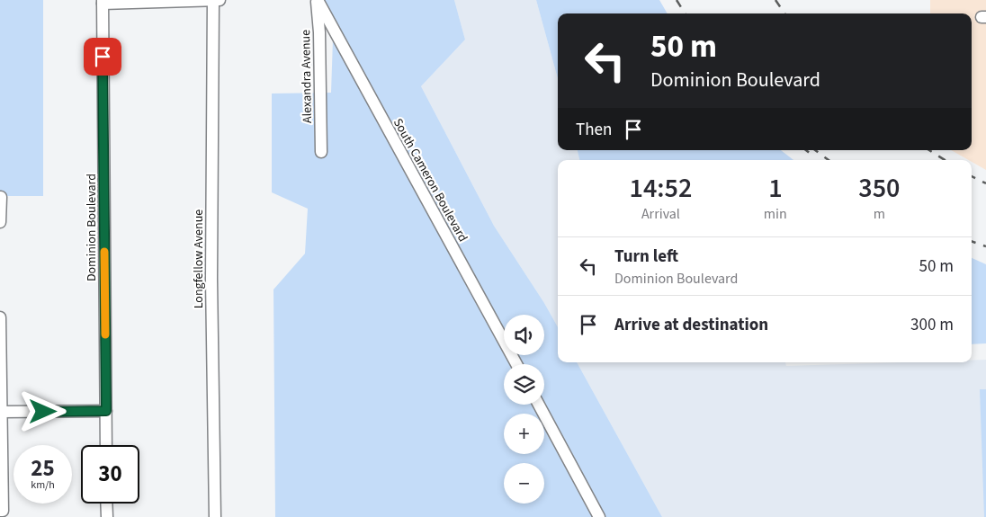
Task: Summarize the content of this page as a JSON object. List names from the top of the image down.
{
  "streets": {
    "street": [
      "Alexandra Avenue",
      "South Cameron Boulevard",
      "Dominion Boulevard",
      "Longfellow Avenue"
    ]
  },
  "crossings": [
    ["Alexandra Avenue", "South Cameron Boulevard"]
  ],
  "page": {
    "turn": ["50 m", "Dominion Boulevard"],
    "then": "Then",
    "eta": [
      "14:52",
      "Arrival",
      "1",
      "min",
      "350",
      "m"
    ],
    "list": [
      {
        "name": "Turn left",
        "note": "Dominion Boulevard",
        "value": "50 m"
      },
      {
        "name": "Arrive at destination",
        "value": "300 m"
      }
    ],
    "map_buttons": ["+", "−"],
    "speed": "25 km/h",
    "limit": "30"
  }
}
